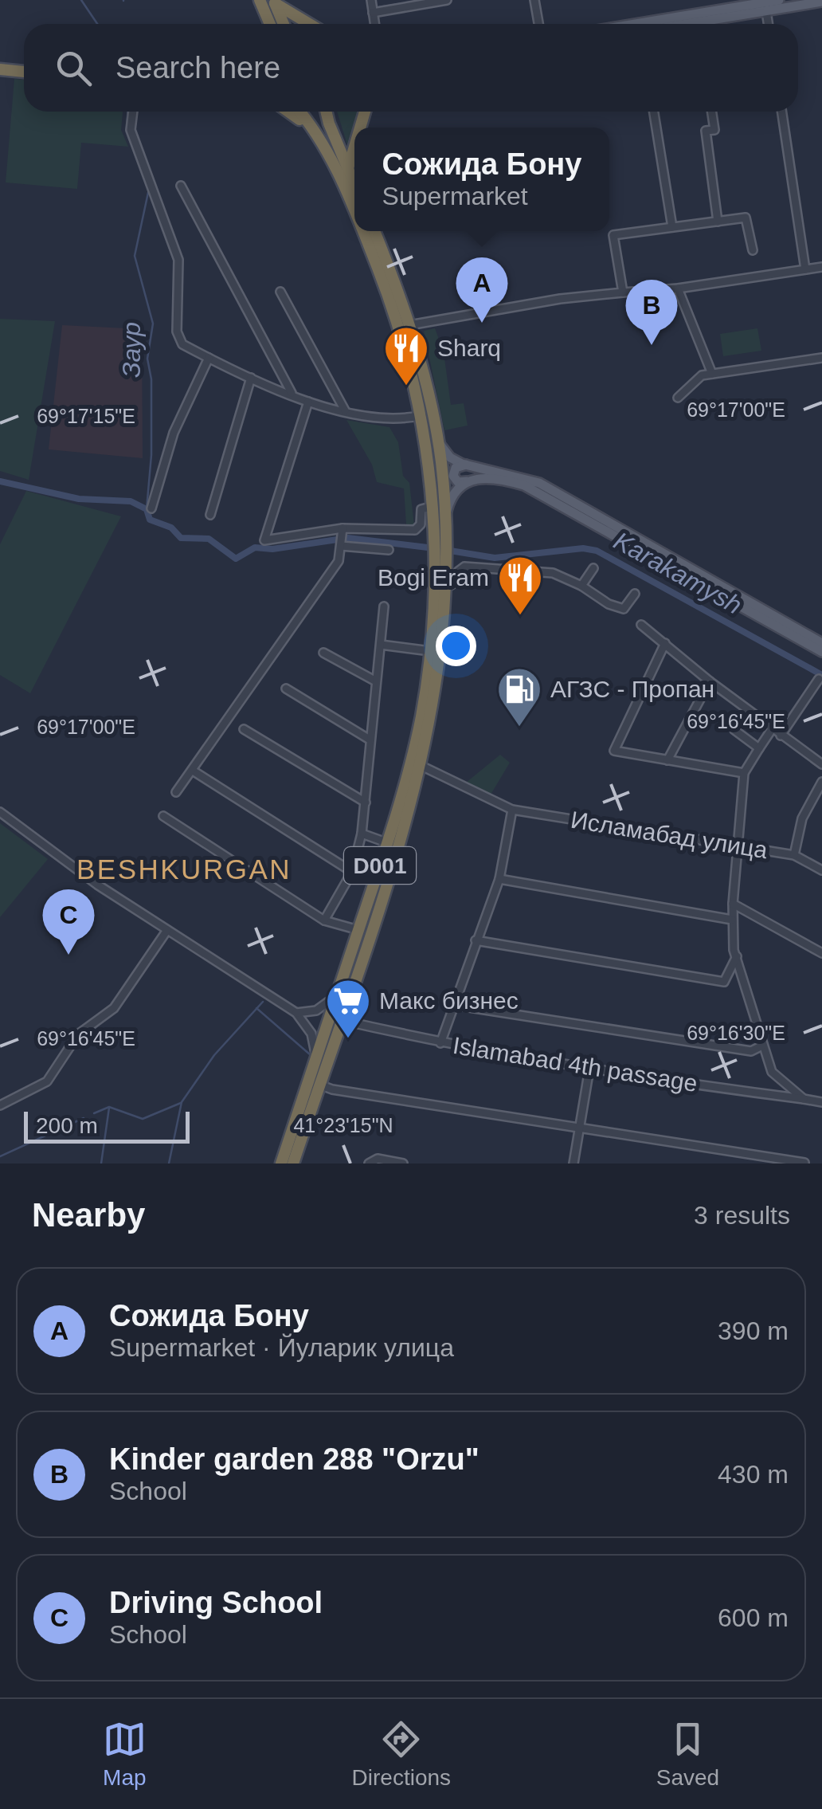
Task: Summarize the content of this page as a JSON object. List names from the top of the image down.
{
  "streets": {
    "highway": ["D001"],
    "street": ["Исламабад улица", "Islamabad 4th passage"]
  },
  "crossings": [
    ["Исламабад улица", "D001"],
    ["D001", "Islamabad 4th passage"]
  ],
  "districts": ["BESHKURGAN"],
  "water": ["Заур", "Karakamysh"],
  "places": {
    "restaurant": ["Sharq", "Bogi Eram"],
    "fuel station": ["АГЗС - Пропан"],
    "supermarket": ["Макс бизнес"]
  },
  "scale_bar": "200 m",
  "page": {
    "search": "Search here",
    "popup": ["Сожида Бону", "Supermarket"],
    "pins": ["A", "B", "C"],
    "scale": "200 m",
    "heading": ["Nearby", "3 results"],
    "list": [
      {
        "mark": "A",
        "name": "Сожида Бону",
        "note": "Supermarket · Йуларик улица",
        "value": "390 m"
      },
      {
        "mark": "B",
        "name": "Kinder garden 288 \"Orzu\"",
        "note": "School",
        "value": "430 m"
      },
      {
        "mark": "C",
        "name": "Driving School",
        "note": "School",
        "value": "600 m"
      }
    ],
    "nav": ["Map", "Directions", "Saved"]
  },
  "coordinates": [
    "69°17'00\"E",
    "69°17'15\"E",
    "69°16'45\"E",
    "69°16'30\"E",
    "41°23'15\"N"
  ]
}
